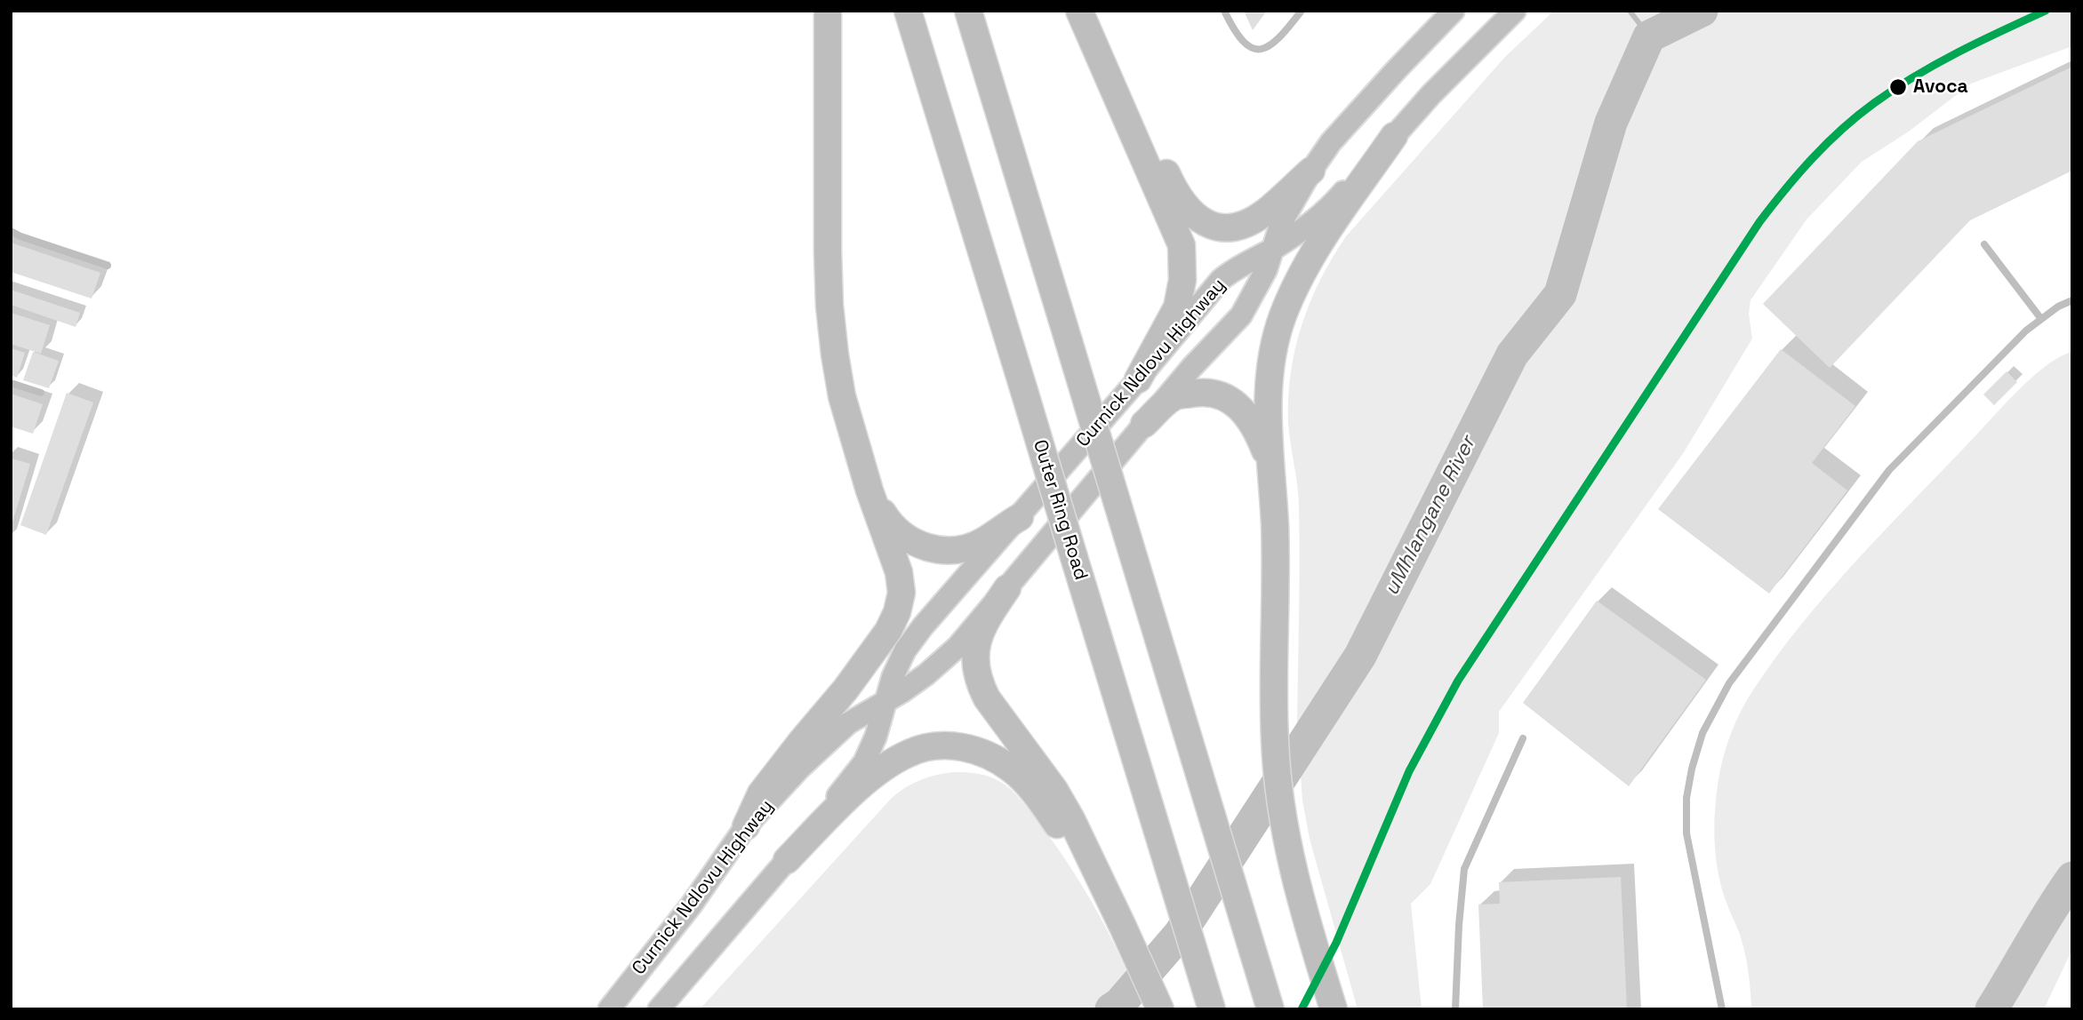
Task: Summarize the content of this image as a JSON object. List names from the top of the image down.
{
  "streets": {
    "highway": ["Outer Ring Road"],
    "main road": ["Curnick Ndlovu Highway"]
  },
  "water": ["uMhlangane River"],
  "places": ["Avoca"]
}
